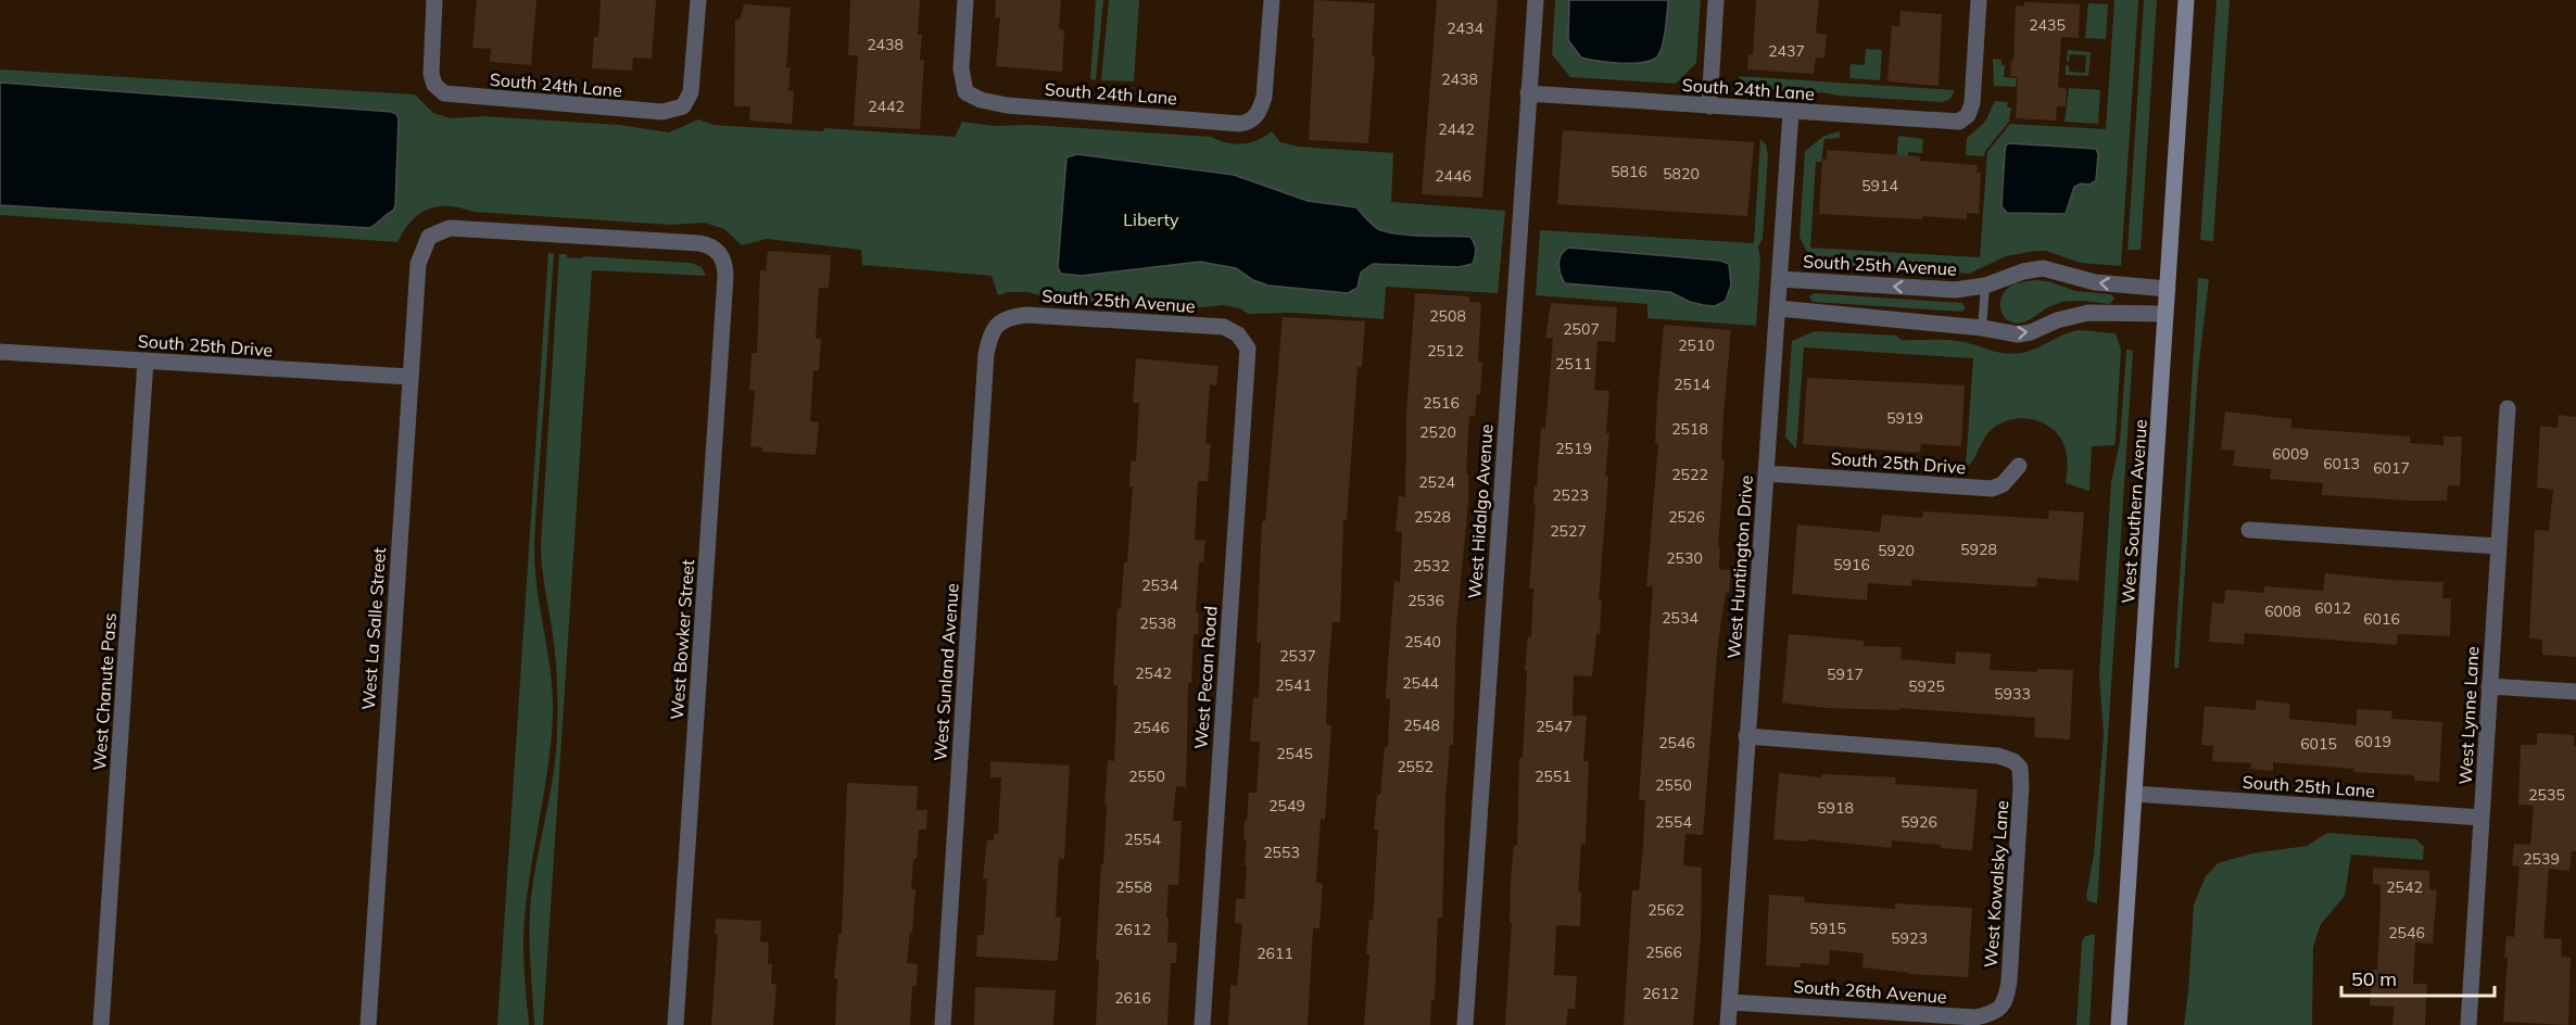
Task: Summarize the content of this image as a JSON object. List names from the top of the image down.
{
  "streets": {
    "main road": ["West Southern Avenue"],
    "street": [
      "South 24th Lane",
      "South 25th Avenue",
      "South 25th Drive",
      "West Hidalgo Avenue",
      "West Huntington Drive",
      "West La Salle Street",
      "West Bowker Street",
      "West Sunland Avenue",
      "West Pecan Road",
      "West Chanute Pass",
      "West Lynne Lane",
      "South 25th Lane",
      "West Kowalsky Lane",
      "South 26th Avenue"
    ]
  },
  "crossings": [
    ["South 24th Lane", "West Hidalgo Avenue"],
    ["South 24th Lane", "West Huntington Drive"],
    ["South 25th Avenue", "West Southern Avenue"],
    ["South 25th Avenue", "West Huntington Drive"],
    ["South 25th Avenue", "West Sunland Avenue"],
    ["South 25th Avenue", "West Pecan Road"],
    ["South 25th Drive", "West Huntington Drive"],
    ["South 25th Drive", "West La Salle Street"],
    ["South 25th Drive", "West Chanute Pass"],
    ["West Southern Avenue", "South 25th Lane"],
    ["West Huntington Drive", "West Kowalsky Lane"],
    ["West Huntington Drive", "South 26th Avenue"],
    ["West La Salle Street", "West Bowker Street"],
    ["West Lynne Lane", "South 25th Lane"],
    ["West Kowalsky Lane", "South 26th Avenue"]
  ],
  "parks": ["Liberty"],
  "house_numbers": [
    "2435",
    "2434",
    "2438",
    "2437",
    "2438",
    "2442",
    "2442",
    "5816",
    "5820",
    "2446",
    "5914",
    "2508",
    "2507",
    "2510",
    "2512",
    "2511",
    "2514",
    "2516",
    "5919",
    "2518",
    "2520",
    "2519",
    "6009",
    "6013",
    "6017",
    "2522",
    "2524",
    "2523",
    "2528",
    "2526",
    "2527",
    "5928",
    "5920",
    "2530",
    "5916",
    "2532",
    "2534",
    "2536",
    "6012",
    "6008",
    "2534",
    "6016",
    "2538",
    "2540",
    "2537",
    "2542",
    "5917",
    "2544",
    "2541",
    "5925",
    "5933",
    "2548",
    "2547",
    "2546",
    "6019",
    "2546",
    "6015",
    "2545",
    "2552",
    "2550",
    "2551",
    "2550",
    "2535",
    "2549",
    "5918",
    "2554",
    "5926",
    "2554",
    "2553",
    "2539",
    "2558",
    "2542",
    "2562",
    "5915",
    "2612",
    "2546",
    "5923",
    "2566",
    "2611",
    "2612",
    "2616"
  ],
  "scale_bar": "50 m"
}
